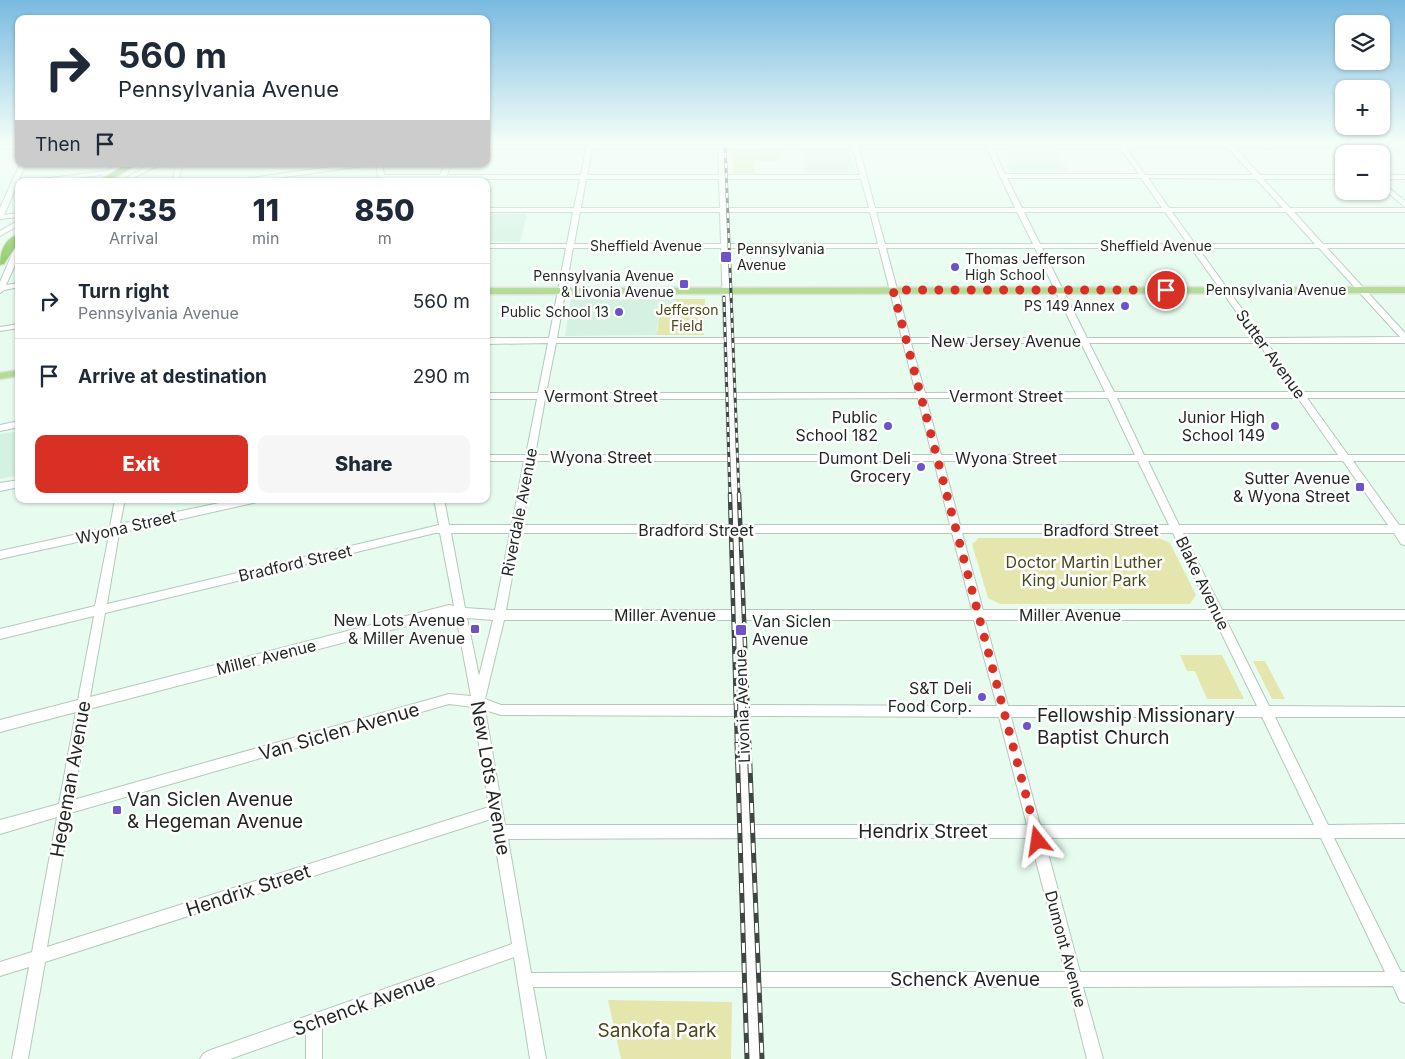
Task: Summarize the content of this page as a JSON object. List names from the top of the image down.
{
  "streets": {
    "main road": ["Pennsylvania Avenue"],
    "street": [
      "Sheffield Avenue",
      "New Jersey Avenue",
      "Sutter Avenue",
      "Vermont Street",
      "Wyona Street",
      "Riverdale Avenue",
      "Bradford Street",
      "Blake Avenue",
      "Miller Avenue",
      "Livonia Avenue",
      "Van Siclen Avenue",
      "New Lots Avenue",
      "Hegeman Avenue",
      "Hendrix Street",
      "Dumont Avenue",
      "Schenck Avenue"
    ]
  },
  "crossings": [
    ["Sheffield Avenue", "Sutter Avenue"],
    ["Sheffield Avenue", "Riverdale Avenue"],
    ["Sheffield Avenue", "Blake Avenue"],
    ["Sheffield Avenue", "Livonia Avenue"],
    ["Sheffield Avenue", "Dumont Avenue"],
    ["Pennsylvania Avenue", "Sutter Avenue"],
    ["Pennsylvania Avenue", "Riverdale Avenue"],
    ["Pennsylvania Avenue", "Blake Avenue"],
    ["Pennsylvania Avenue", "Livonia Avenue"],
    ["Pennsylvania Avenue", "Dumont Avenue"],
    ["New Jersey Avenue", "Sutter Avenue"],
    ["New Jersey Avenue", "Riverdale Avenue"],
    ["New Jersey Avenue", "Blake Avenue"],
    ["New Jersey Avenue", "Livonia Avenue"],
    ["New Jersey Avenue", "Dumont Avenue"],
    ["Sutter Avenue", "Vermont Street"],
    ["Sutter Avenue", "Wyona Street"],
    ["Sutter Avenue", "Bradford Street"],
    ["Vermont Street", "Riverdale Avenue"],
    ["Vermont Street", "Blake Avenue"],
    ["Vermont Street", "Livonia Avenue"],
    ["Vermont Street", "Dumont Avenue"],
    ["Wyona Street", "Riverdale Avenue"],
    ["Wyona Street", "Blake Avenue"],
    ["Wyona Street", "Livonia Avenue"],
    ["Wyona Street", "Hegeman Avenue"],
    ["Wyona Street", "Dumont Avenue"],
    ["Riverdale Avenue", "Bradford Street"],
    ["Riverdale Avenue", "Miller Avenue"],
    ["Riverdale Avenue", "Van Siclen Avenue"],
    ["Riverdale Avenue", "New Lots Avenue"],
    ["Bradford Street", "Blake Avenue"],
    ["Bradford Street", "Livonia Avenue"],
    ["Bradford Street", "New Lots Avenue"],
    ["Bradford Street", "Hegeman Avenue"],
    ["Bradford Street", "Dumont Avenue"],
    ["Blake Avenue", "Miller Avenue"],
    ["Blake Avenue", "Van Siclen Avenue"],
    ["Blake Avenue", "Hendrix Street"],
    ["Blake Avenue", "Schenck Avenue"],
    ["Miller Avenue", "Livonia Avenue"],
    ["Miller Avenue", "New Lots Avenue"],
    ["Miller Avenue", "Hegeman Avenue"],
    ["Miller Avenue", "Dumont Avenue"],
    ["Livonia Avenue", "Van Siclen Avenue"],
    ["Livonia Avenue", "Hendrix Street"],
    ["Livonia Avenue", "Schenck Avenue"],
    ["Van Siclen Avenue", "New Lots Avenue"],
    ["Van Siclen Avenue", "Hegeman Avenue"],
    ["Van Siclen Avenue", "Dumont Avenue"],
    ["New Lots Avenue", "Hendrix Street"],
    ["New Lots Avenue", "Schenck Avenue"],
    ["Hegeman Avenue", "Hendrix Street"],
    ["Hendrix Street", "Dumont Avenue"],
    ["Dumont Avenue", "Schenck Avenue"]
  ],
  "parks": ["Jefferson Field", "Doctor Martin Luther King Junior Park", "Sankofa Park"],
  "places": {
    "transit": [
      "Pennsylvania Avenue",
      "Pennsylvania Avenue & Livonia Avenue",
      "Sutter Avenue & Wyona Street",
      "New Lots Avenue & Miller Avenue",
      "Van Siclen Avenue",
      "Van Siclen Avenue & Hegeman Avenue"
    ],
    "other": [
      "Thomas Jefferson High School",
      "PS 149 Annex",
      "Public School 13",
      "Public School 182",
      "Junior High School 149",
      "Dumont Deli Grocery",
      "S&T Deli Food Corp.",
      "Fellowship Missionary Baptist Church"
    ]
  },
  "page": {
    "map_buttons": ["+", "−"],
    "turn": ["560 m", "Pennsylvania Avenue"],
    "then": "Then",
    "eta": [
      "07:35",
      "Arrival",
      "11",
      "min",
      "850",
      "m"
    ],
    "list": [
      {
        "name": "Turn right",
        "note": "Pennsylvania Avenue",
        "value": "560 m"
      },
      {
        "name": "Arrive at destination",
        "value": "290 m"
      }
    ],
    "buttons": ["Exit", "Share"]
  }
}
